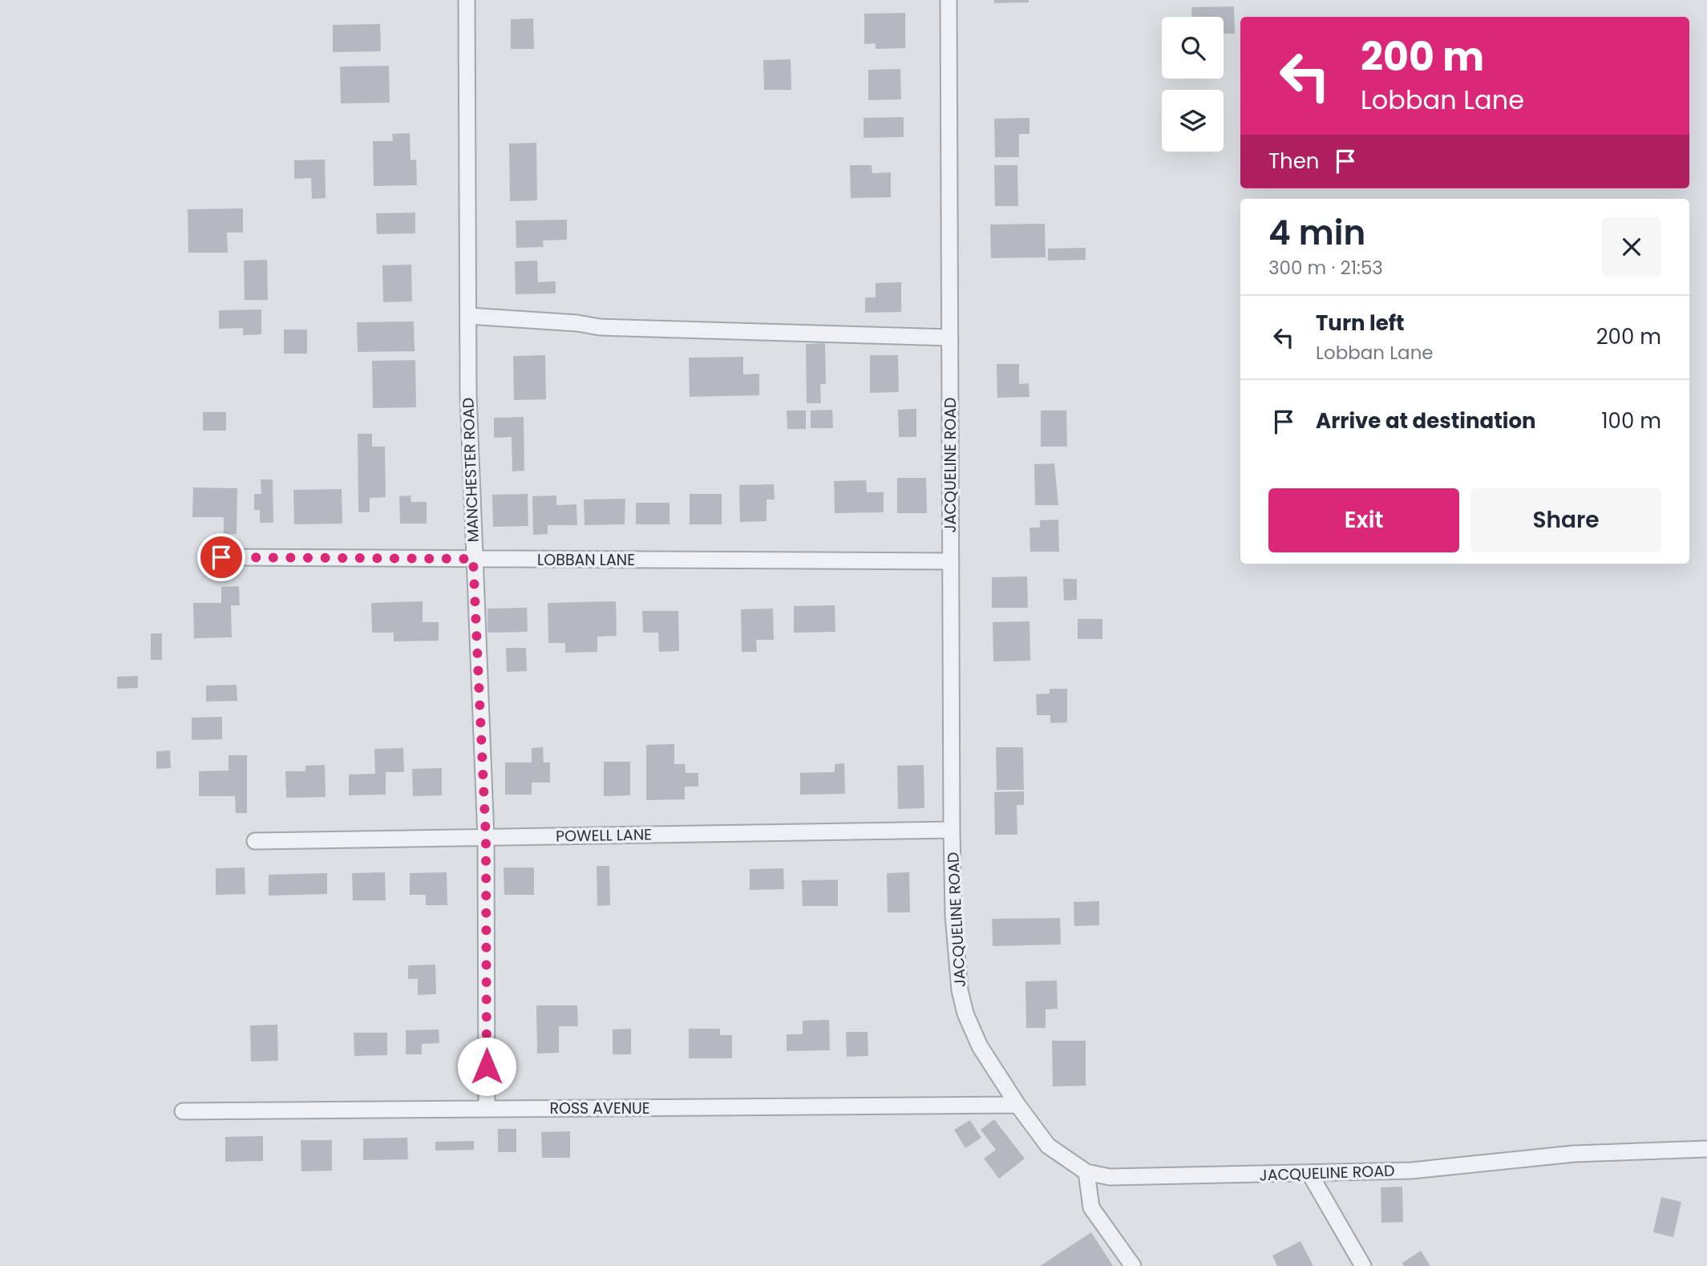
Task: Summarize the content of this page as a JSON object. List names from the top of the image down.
{
  "streets": {
    "street": [
      "JACQUELINE ROAD",
      "MANCHESTER ROAD",
      "LOBBAN LANE",
      "POWELL LANE",
      "ROSS AVENUE"
    ]
  },
  "crossings": [
    ["JACQUELINE ROAD", "LOBBAN LANE"],
    ["JACQUELINE ROAD", "POWELL LANE"],
    ["JACQUELINE ROAD", "ROSS AVENUE"],
    ["MANCHESTER ROAD", "LOBBAN LANE"],
    ["MANCHESTER ROAD", "POWELL LANE"],
    ["MANCHESTER ROAD", "ROSS AVENUE"]
  ],
  "page": {
    "turn": ["200 m", "Lobban Lane"],
    "then": "Then",
    "heading": ["4 min", "300 m · 21:53"],
    "list": [
      {
        "name": "Turn left",
        "note": "Lobban Lane",
        "value": "200 m"
      },
      {
        "name": "Arrive at destination",
        "value": "100 m"
      }
    ],
    "buttons": ["Exit", "Share"]
  }
}
